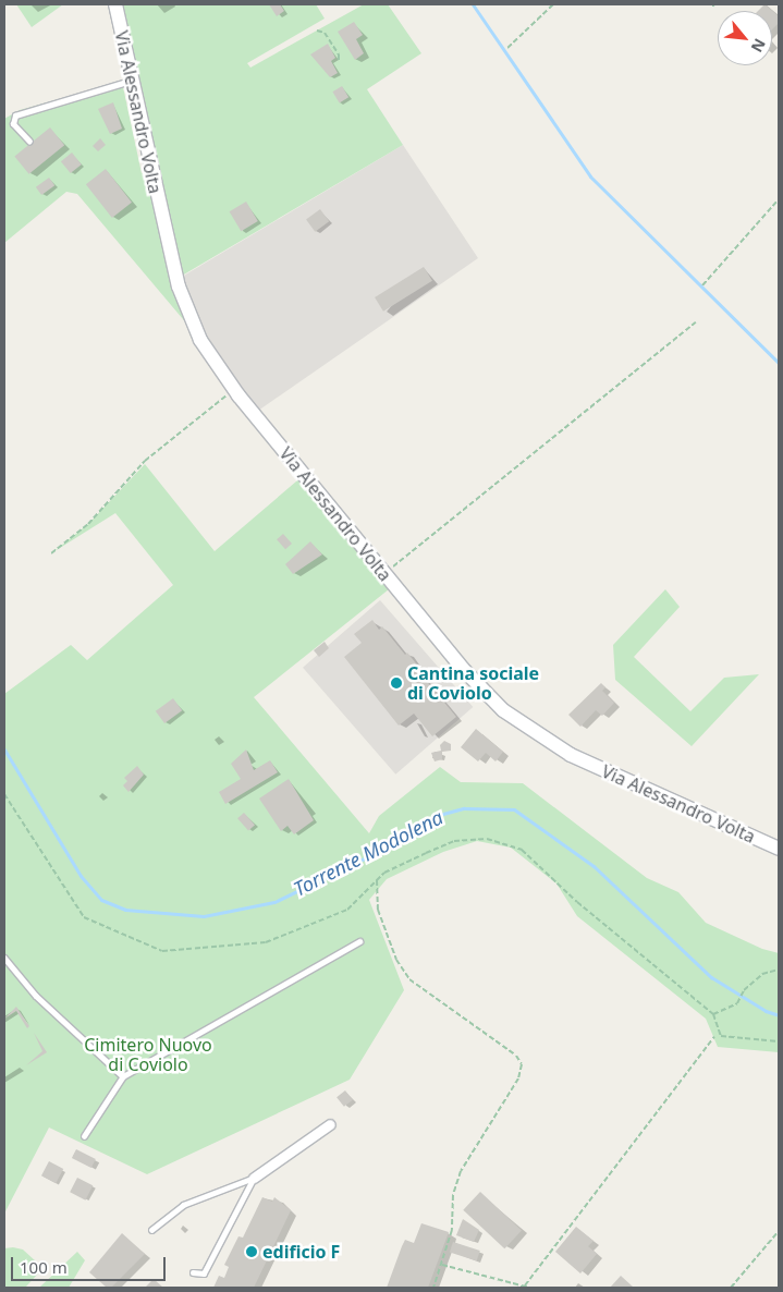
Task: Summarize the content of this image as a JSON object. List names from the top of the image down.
{
  "streets": {
    "street": ["Via Alessandro Volta"]
  },
  "water": ["Torrente Modolena"],
  "parks": ["Cimitero Nuovo di Coviolo"],
  "places": ["Cantina sociale di Coviolo", "edificio F"],
  "scale_bar": "100 m",
  "north": "bottom right"
}
